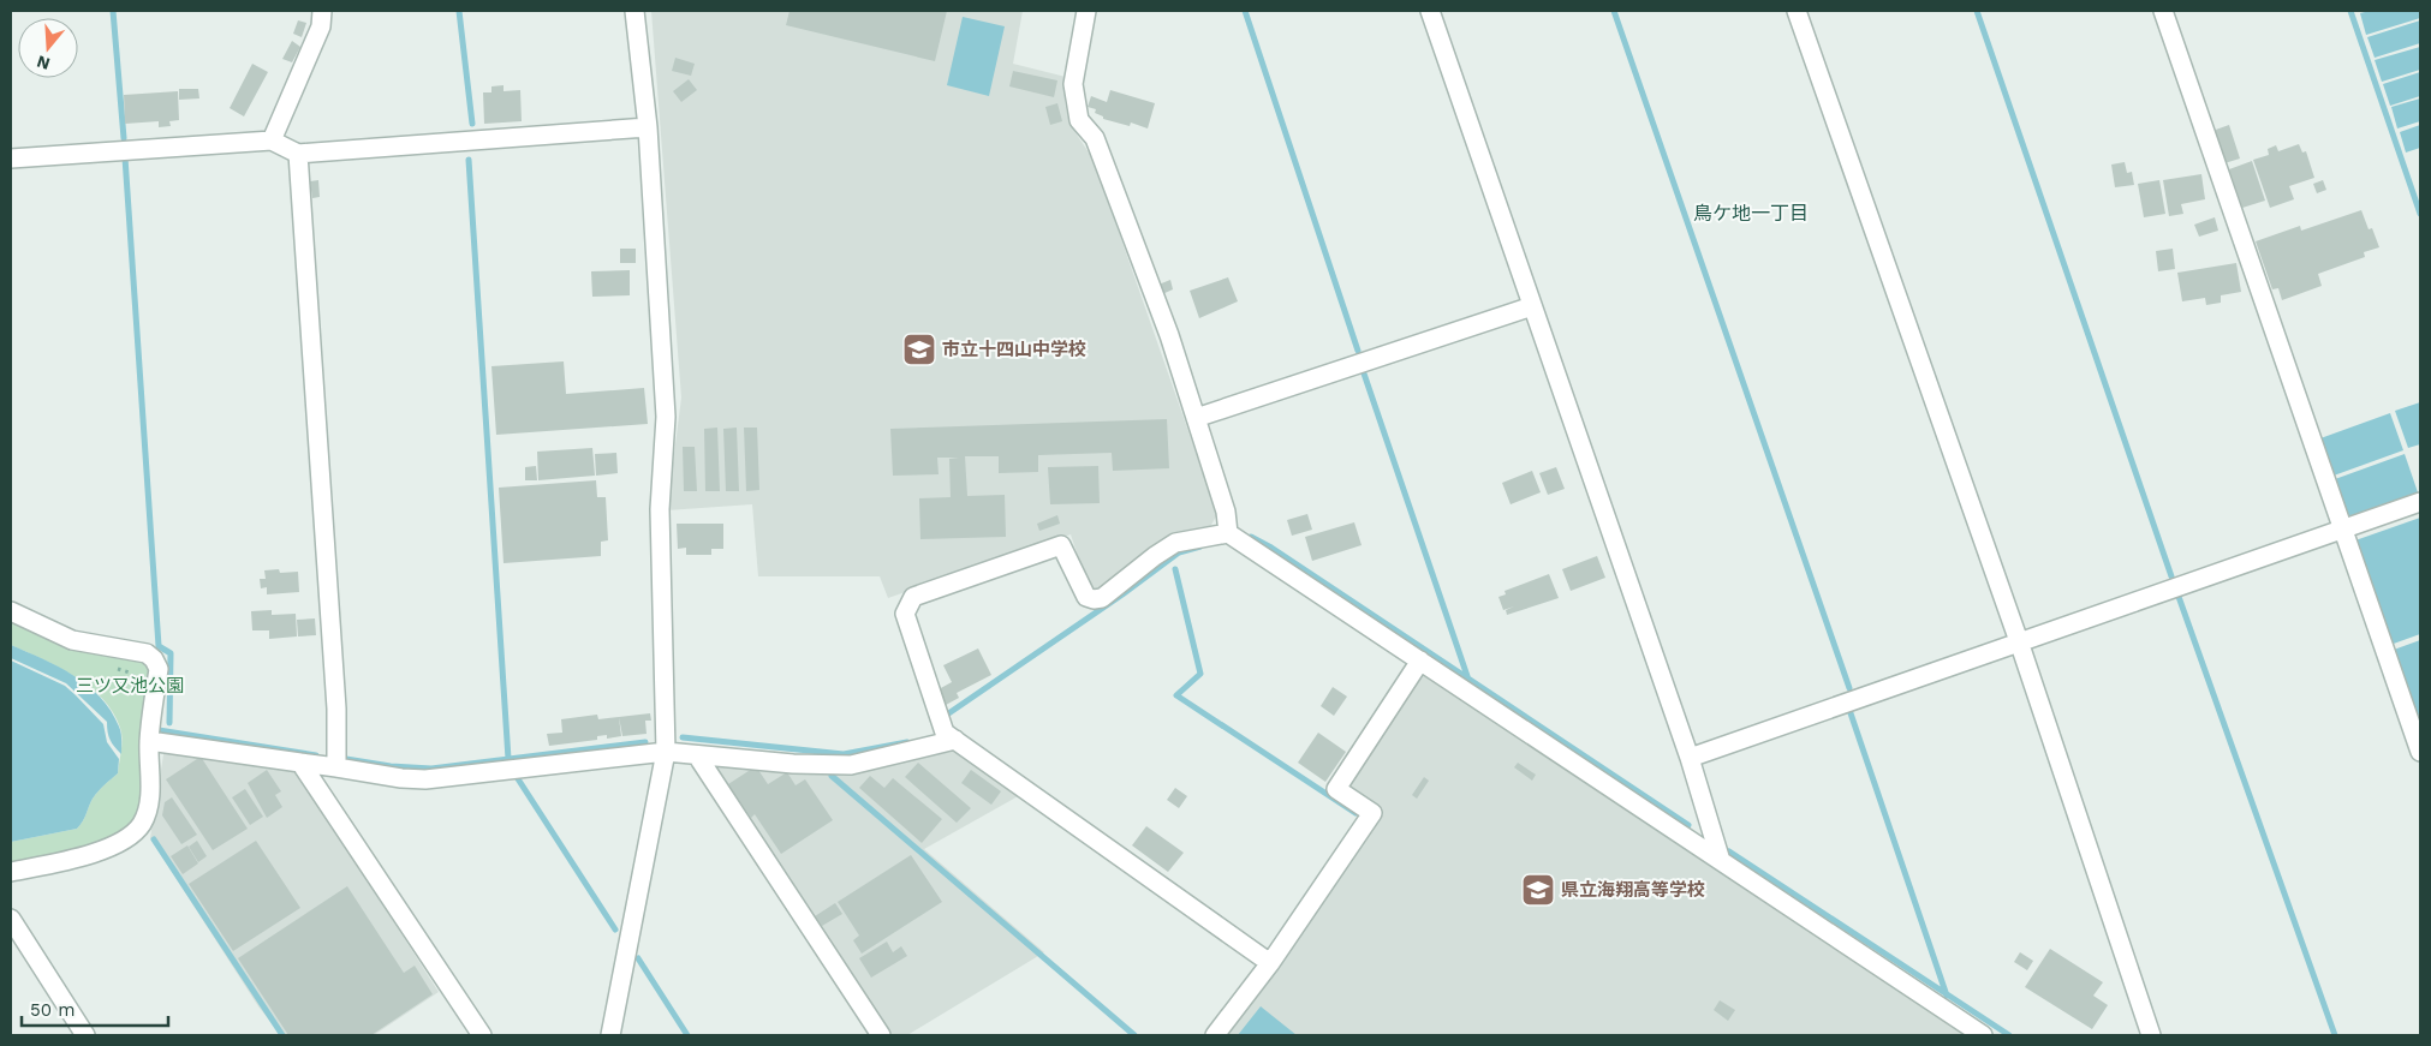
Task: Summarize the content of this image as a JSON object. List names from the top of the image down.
{
  "districts": ["鳥ケ地一丁目"],
  "parks": ["三ツ又池公園"],
  "places": {
    "school or university": ["市立十四山中学校", "県立海翔高等学校"]
  },
  "scale_bar": "50 m",
  "north": "bottom"
}
